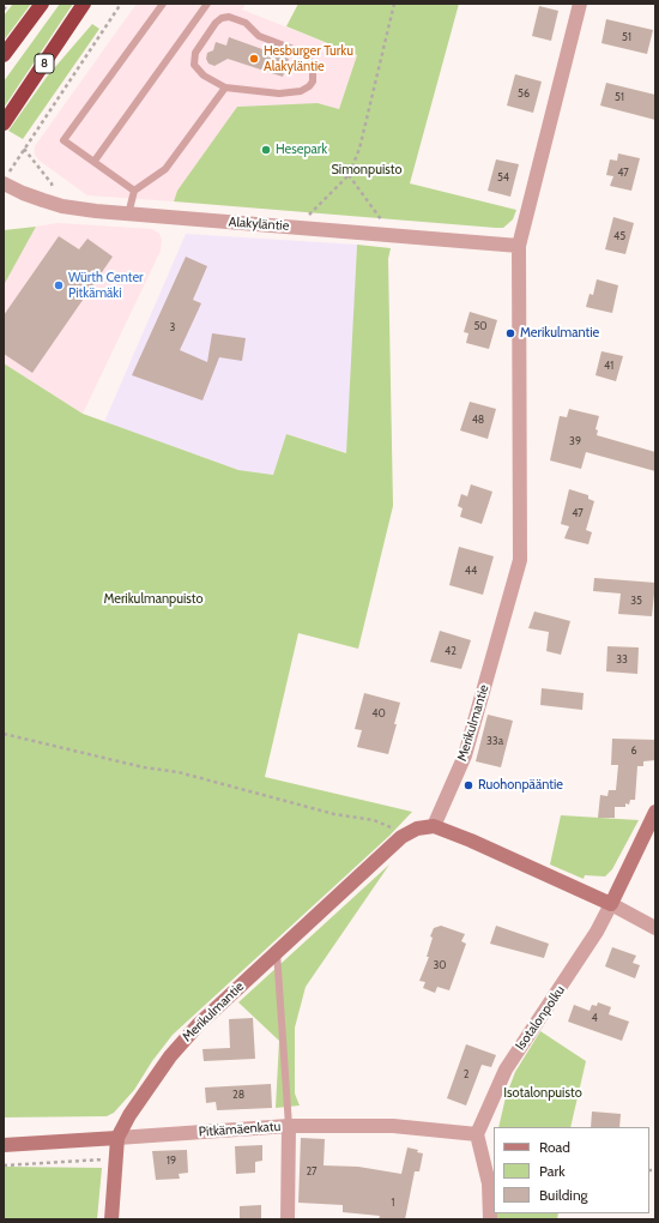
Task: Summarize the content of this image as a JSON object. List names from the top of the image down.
{
  "streets": {
    "highway": ["8"],
    "street": [
      "Alakyläntie",
      "Merikulmantie",
      "Isotalonpolku",
      "Pitkämäenkatu"
    ]
  },
  "crossings": [
    ["Alakyläntie", "Merikulmantie"],
    ["Merikulmantie", "Pitkämäenkatu"],
    ["Isotalonpolku", "Pitkämäenkatu"]
  ],
  "parks": ["Simonpuisto", "Merikulmanpuisto", "Isotalonpuisto"],
  "places": [
    "Hesburger Turku Alakyläntie",
    "Hesepark",
    "Würth Center Pitkämäki",
    "Merikulmantie",
    "Ruohonpääntie"
  ],
  "house_numbers": [
    "51",
    "56",
    "51",
    "47",
    "54",
    "45",
    "50",
    "3",
    "41",
    "48",
    "39",
    "47",
    "44",
    "35",
    "42",
    "33",
    "40",
    "33a",
    "6",
    "30",
    "4",
    "2",
    "28",
    "19",
    "27",
    "1"
  ],
  "legend": ["Road", "Park", "Building"]
}
